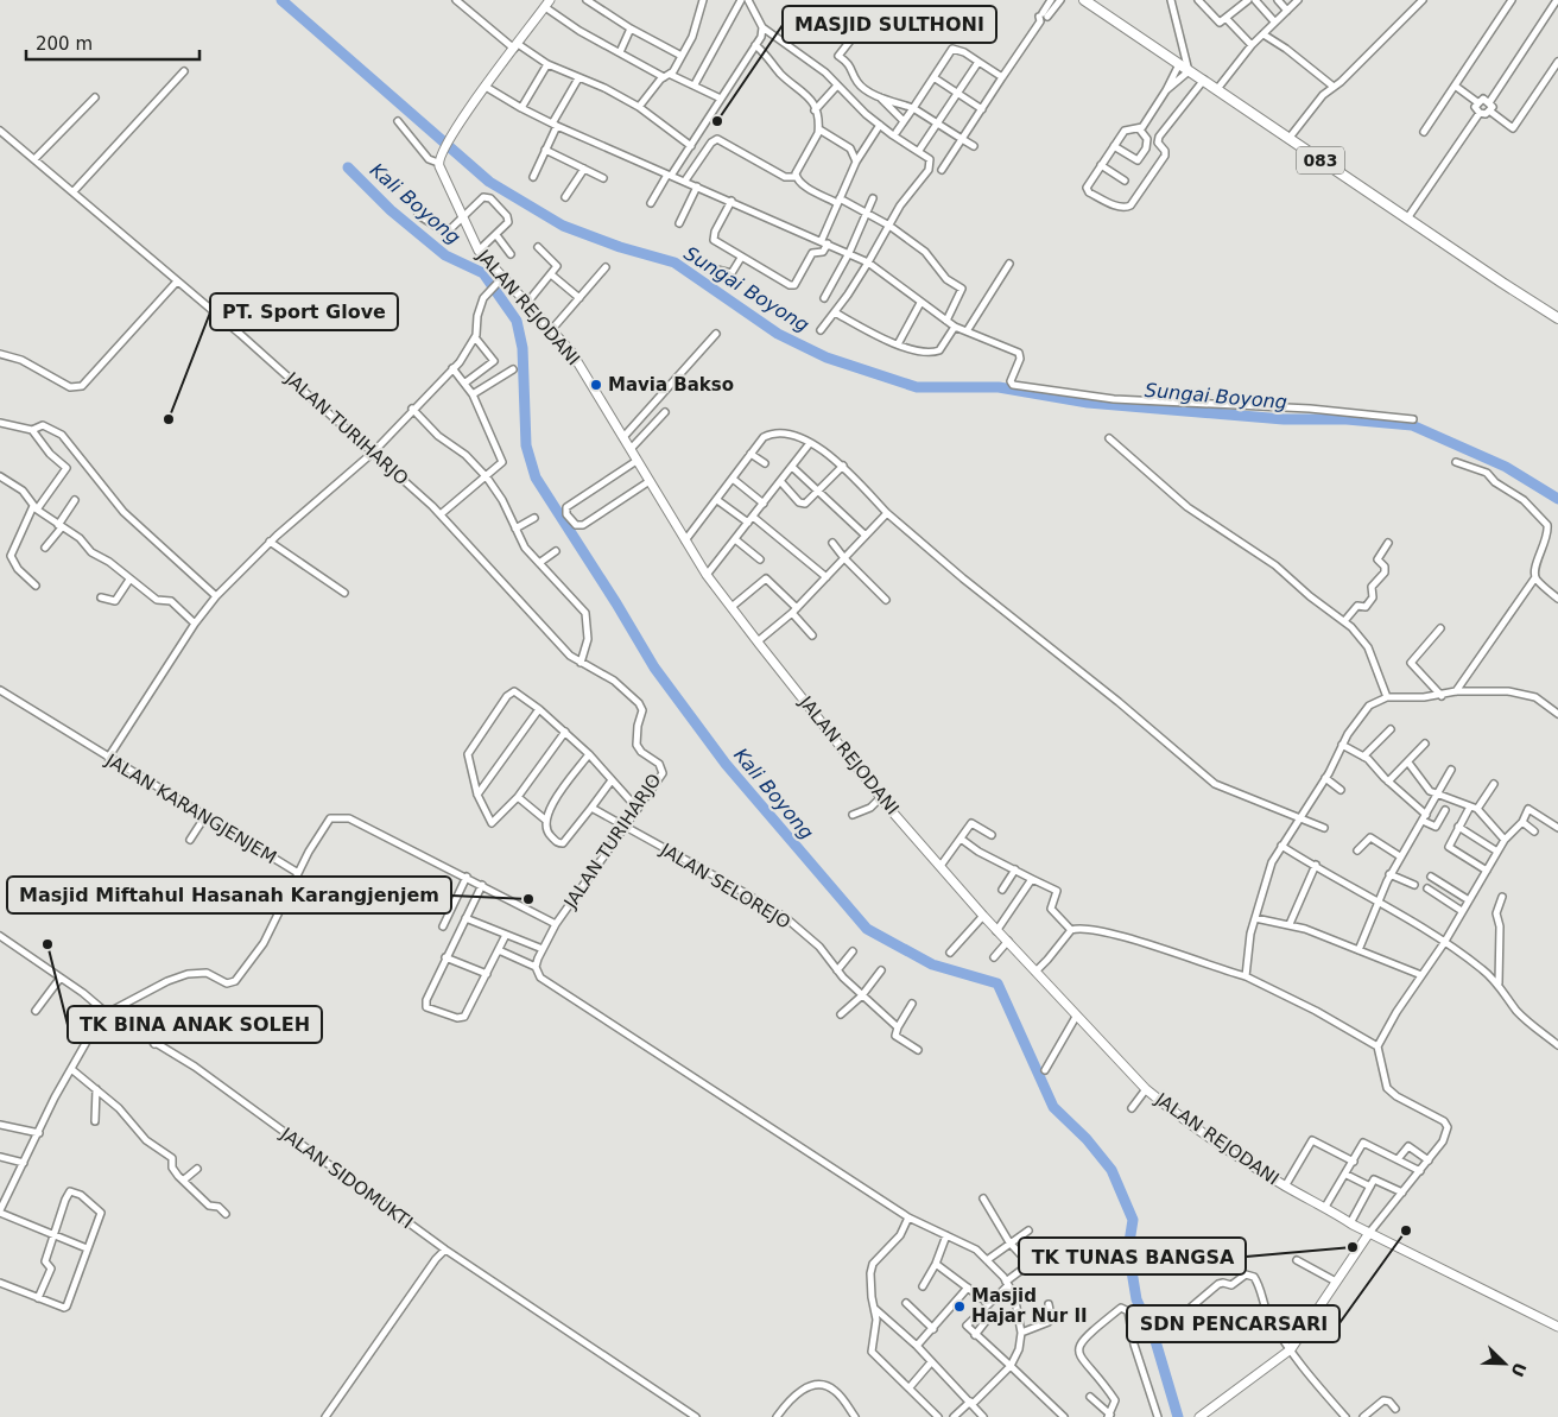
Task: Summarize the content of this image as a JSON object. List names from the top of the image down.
{
  "streets": {
    "main road": ["083", "JALAN REJODANI"],
    "street": [
      "JALAN TURIHARJO",
      "JALAN KARANGJENJEM",
      "JALAN SELOREJO",
      "JALAN SIDOMUKTI"
    ]
  },
  "crossings": [
    ["JALAN TURIHARJO", "JALAN KARANGJENJEM"],
    ["JALAN TURIHARJO", "JALAN SELOREJO"]
  ],
  "water": ["Kali Boyong", "Sungai Boyong"],
  "places": [
    "MASJID SULTHONI",
    "Mavia Bakso",
    "PT. Sport Glove",
    "Masjid Miftahul Hasanah Karangjenjem",
    "TK BINA ANAK SOLEH",
    "SDN PENCARSARI",
    "TK TUNAS BANGSA",
    "Masjid Hajar Nur II"
  ],
  "scale_bar": "200 m",
  "north": "bottom right"
}
